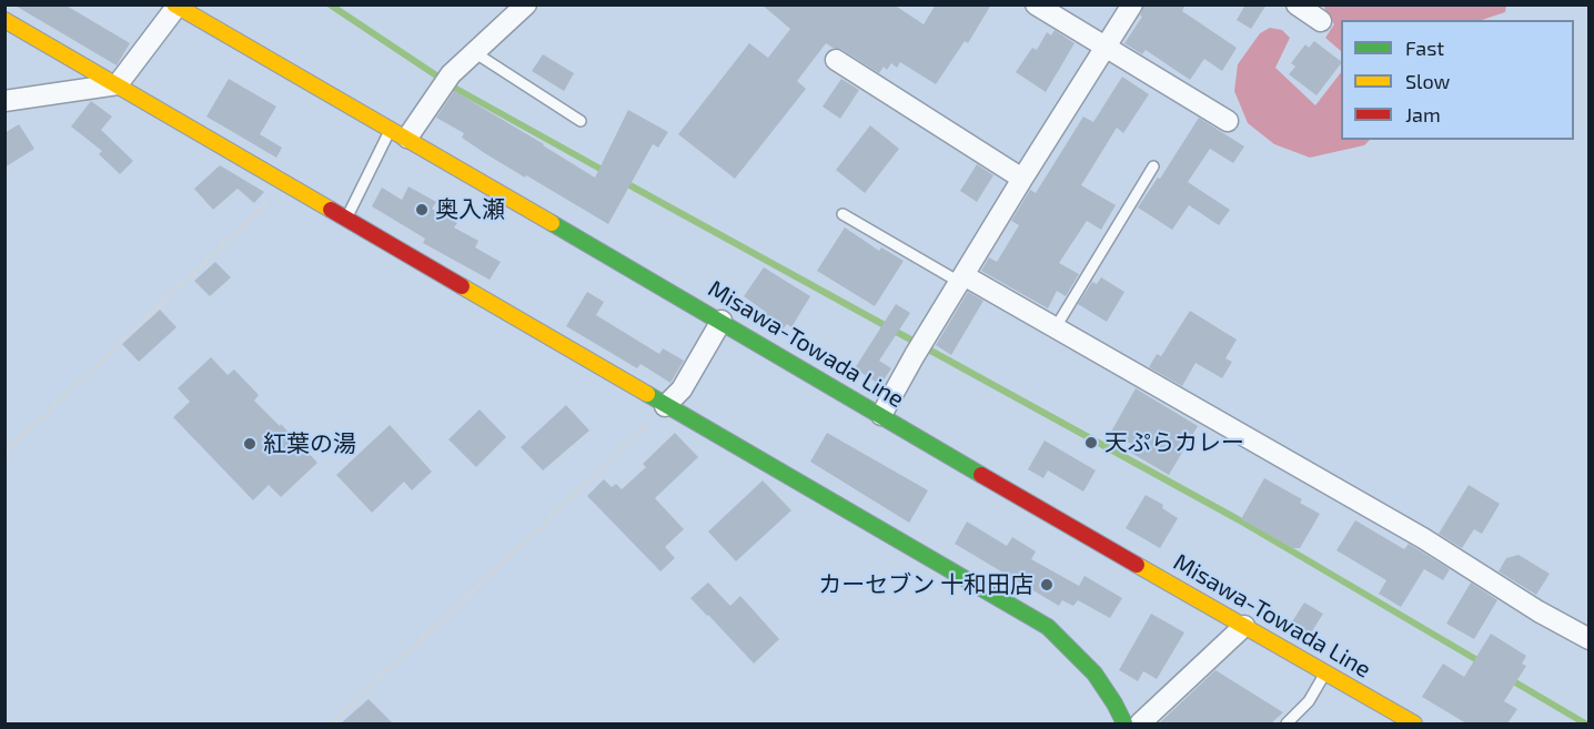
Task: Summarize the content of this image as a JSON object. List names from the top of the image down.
{
  "streets": {
    "main road": ["Misawa-Towada Line"]
  },
  "places": [
    "奥入瀬",
    "天ぷらカレー",
    "紅葉の湯",
    "カーセブン 十和田店"
  ],
  "legend": ["Fast", "Slow", "Jam"]
}
